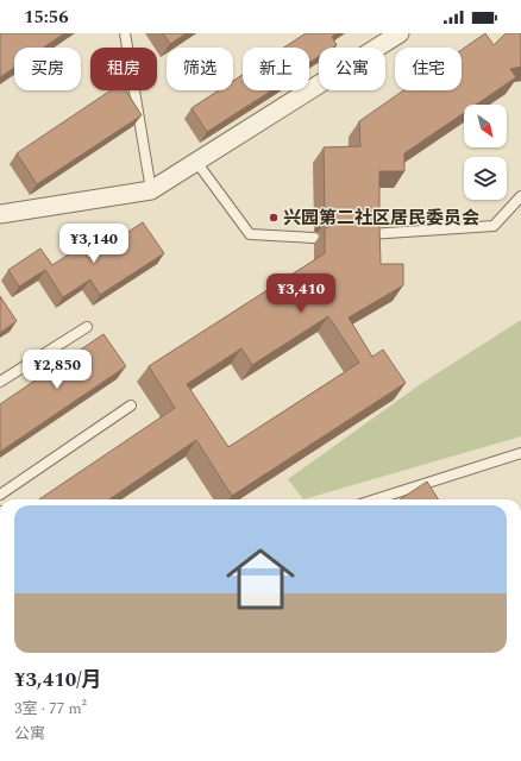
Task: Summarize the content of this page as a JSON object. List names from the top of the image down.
{
  "places": ["兴园第二社区居民委员会"],
  "north": "bottom right",
  "page": {
    "status": "15:56",
    "chip": [
      "买房",
      "租房",
      "筛选",
      "新上",
      "公寓",
      "住宅"
    ],
    "price": ["¥3,140", "¥3,410", "¥2,850"],
    "list": [
      {
        "name": "¥3,410/月",
        "note": "3室 · 77 m² · 公寓"
      }
    ]
  }
}
